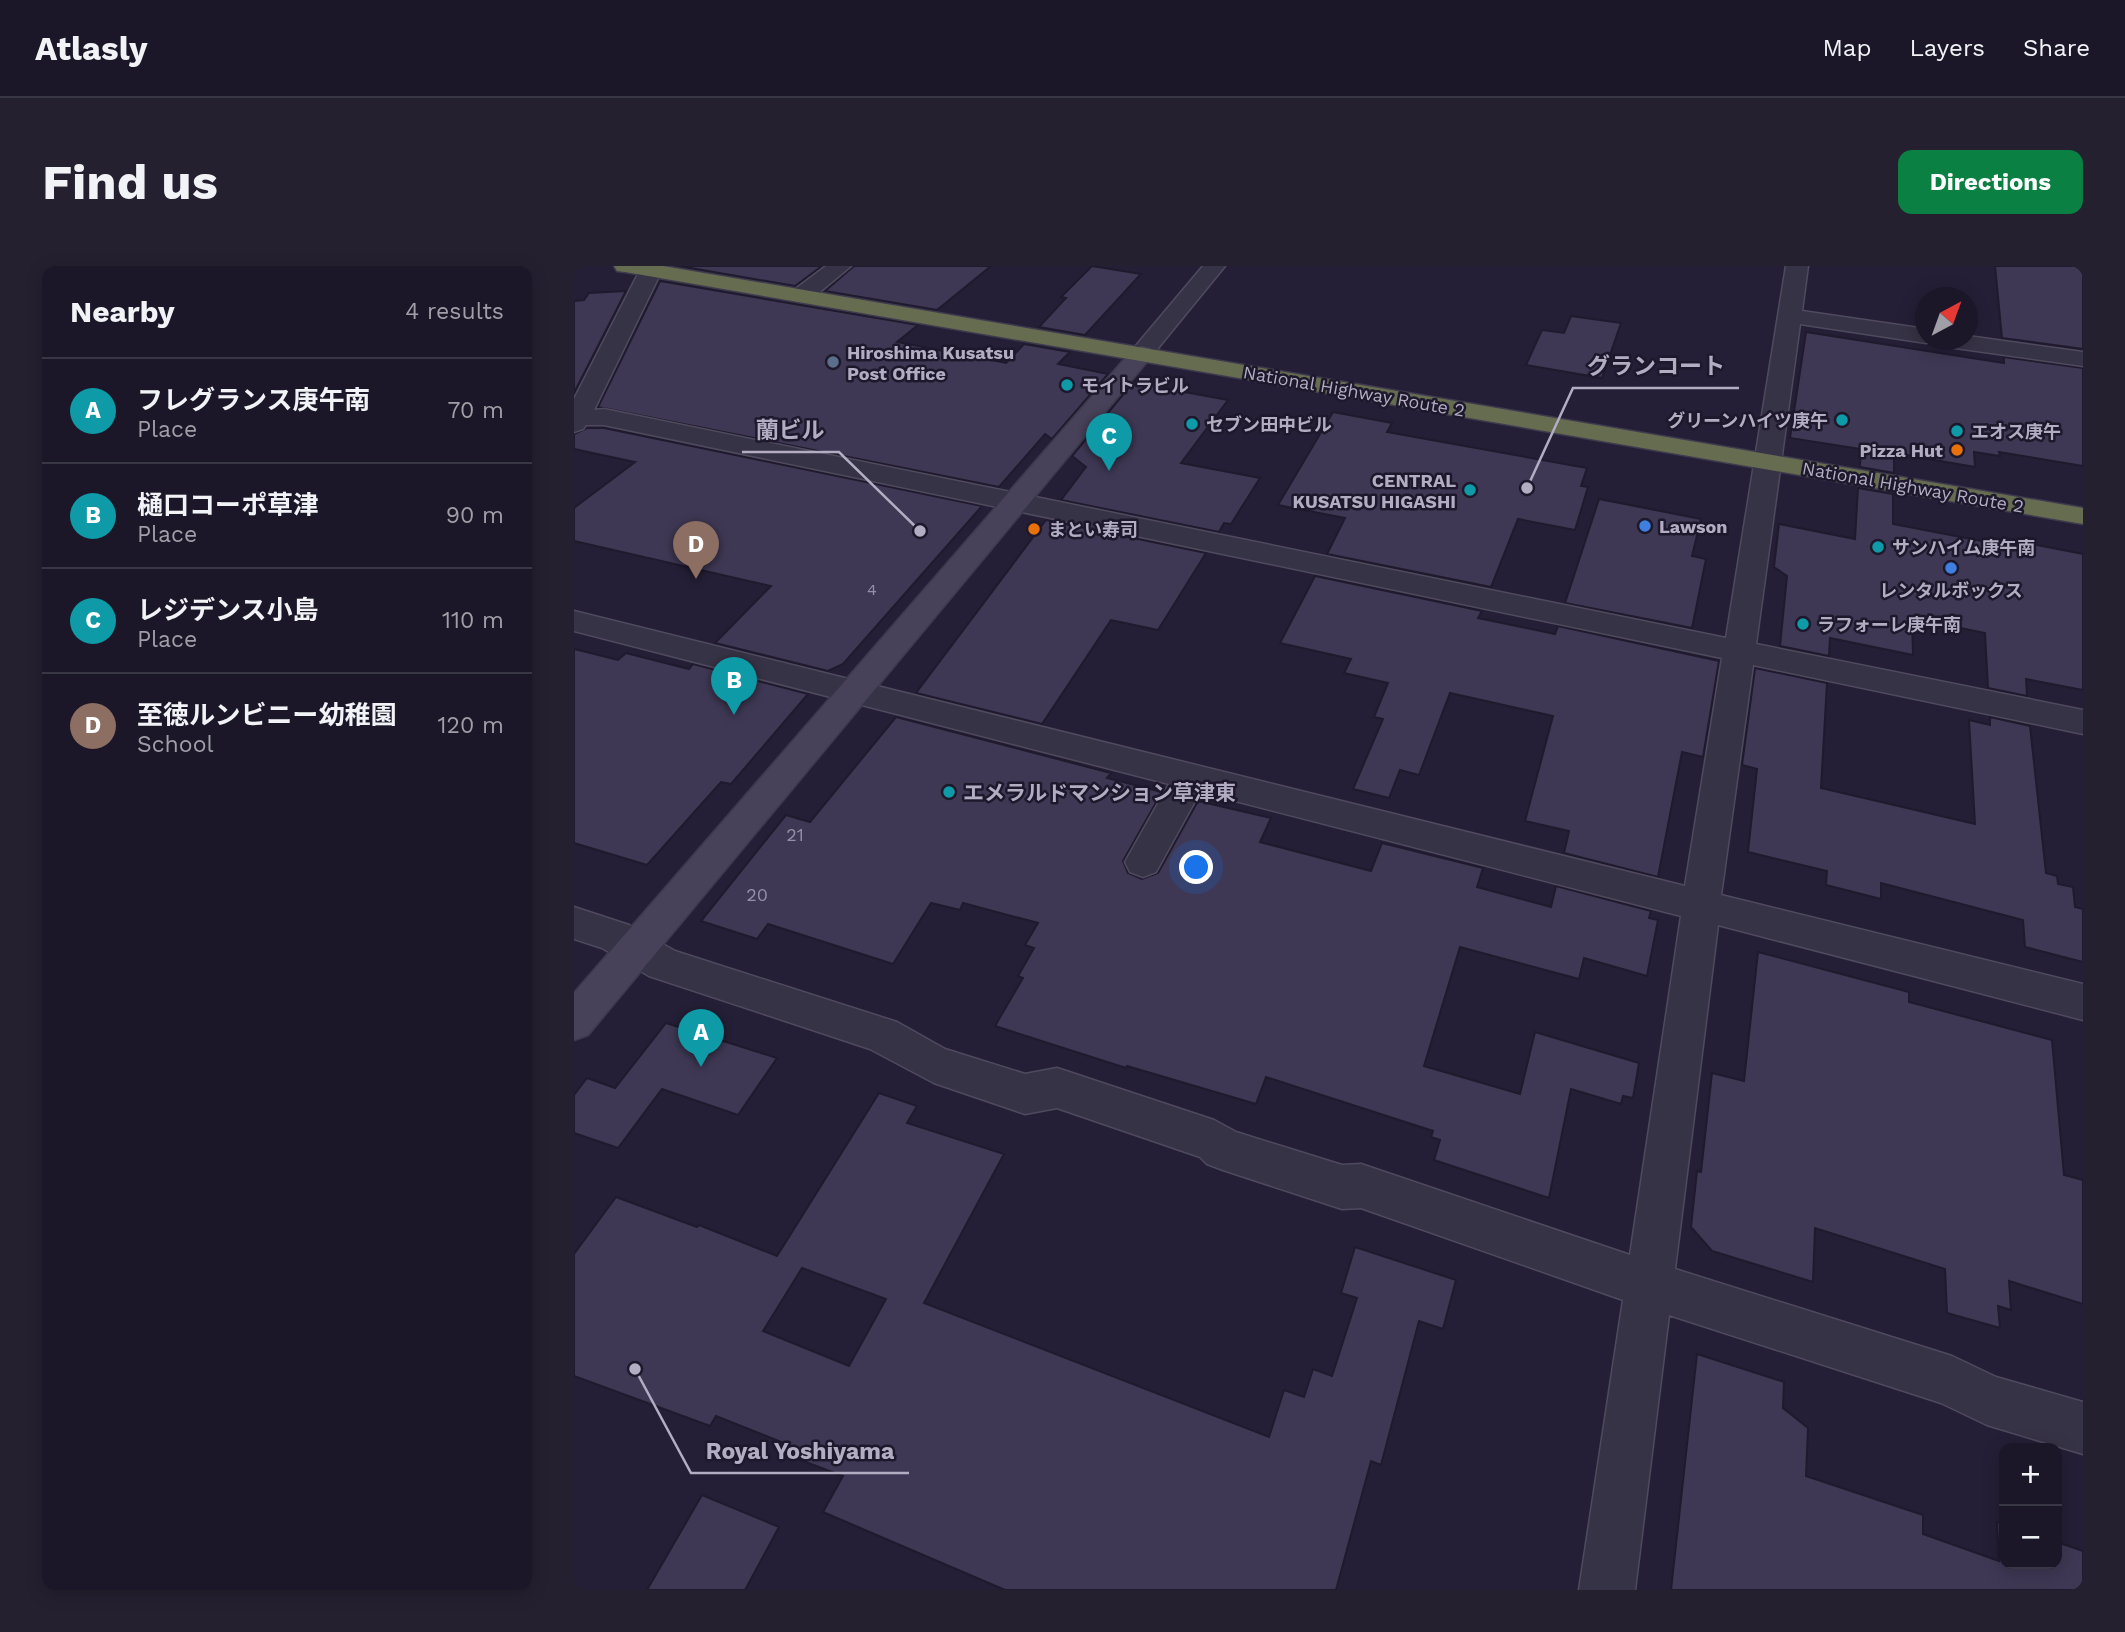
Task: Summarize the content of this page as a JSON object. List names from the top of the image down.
{
  "streets": {
    "highway": ["National Highway Route 2"]
  },
  "places": [
    "Hiroshima Kusatsu Post Office",
    "モイトラビル",
    "グリーンハイツ庚午",
    "セブン田中ビル",
    "エオス庚午",
    "Pizza Hut",
    "グランコート",
    "CENTRAL KUSATSU HIGASHI",
    "Lawson",
    "まとい寿司",
    "蘭ビル",
    "サンハイム庚午南",
    "レンタルボックス",
    "ラフォーレ庚午南",
    "エメラルドマンション草津東",
    "Royal Yoshiyama"
  ],
  "house_numbers": ["4", "21", "20"],
  "north": "top right",
  "page": {
    "header": "Atlasly",
    "nav": ["Map", "Layers", "Share"],
    "buttons": "Directions",
    "title": "Find us",
    "heading": ["Nearby", "4 results"],
    "list": [
      {
        "mark": "A",
        "name": "フレグランス庚午南",
        "note": "Place",
        "value": "70 m"
      },
      {
        "mark": "B",
        "name": "樋口コーポ草津",
        "note": "Place",
        "value": "90 m"
      },
      {
        "mark": "C",
        "name": "レジデンス小島",
        "note": "Place",
        "value": "110 m"
      },
      {
        "mark": "D",
        "name": "至徳ルンビニー幼稚園",
        "note": "School",
        "value": "120 m"
      }
    ],
    "pins": [
      "C",
      "D",
      "B",
      "A"
    ],
    "map_buttons": ["+", "−"]
  }
}
